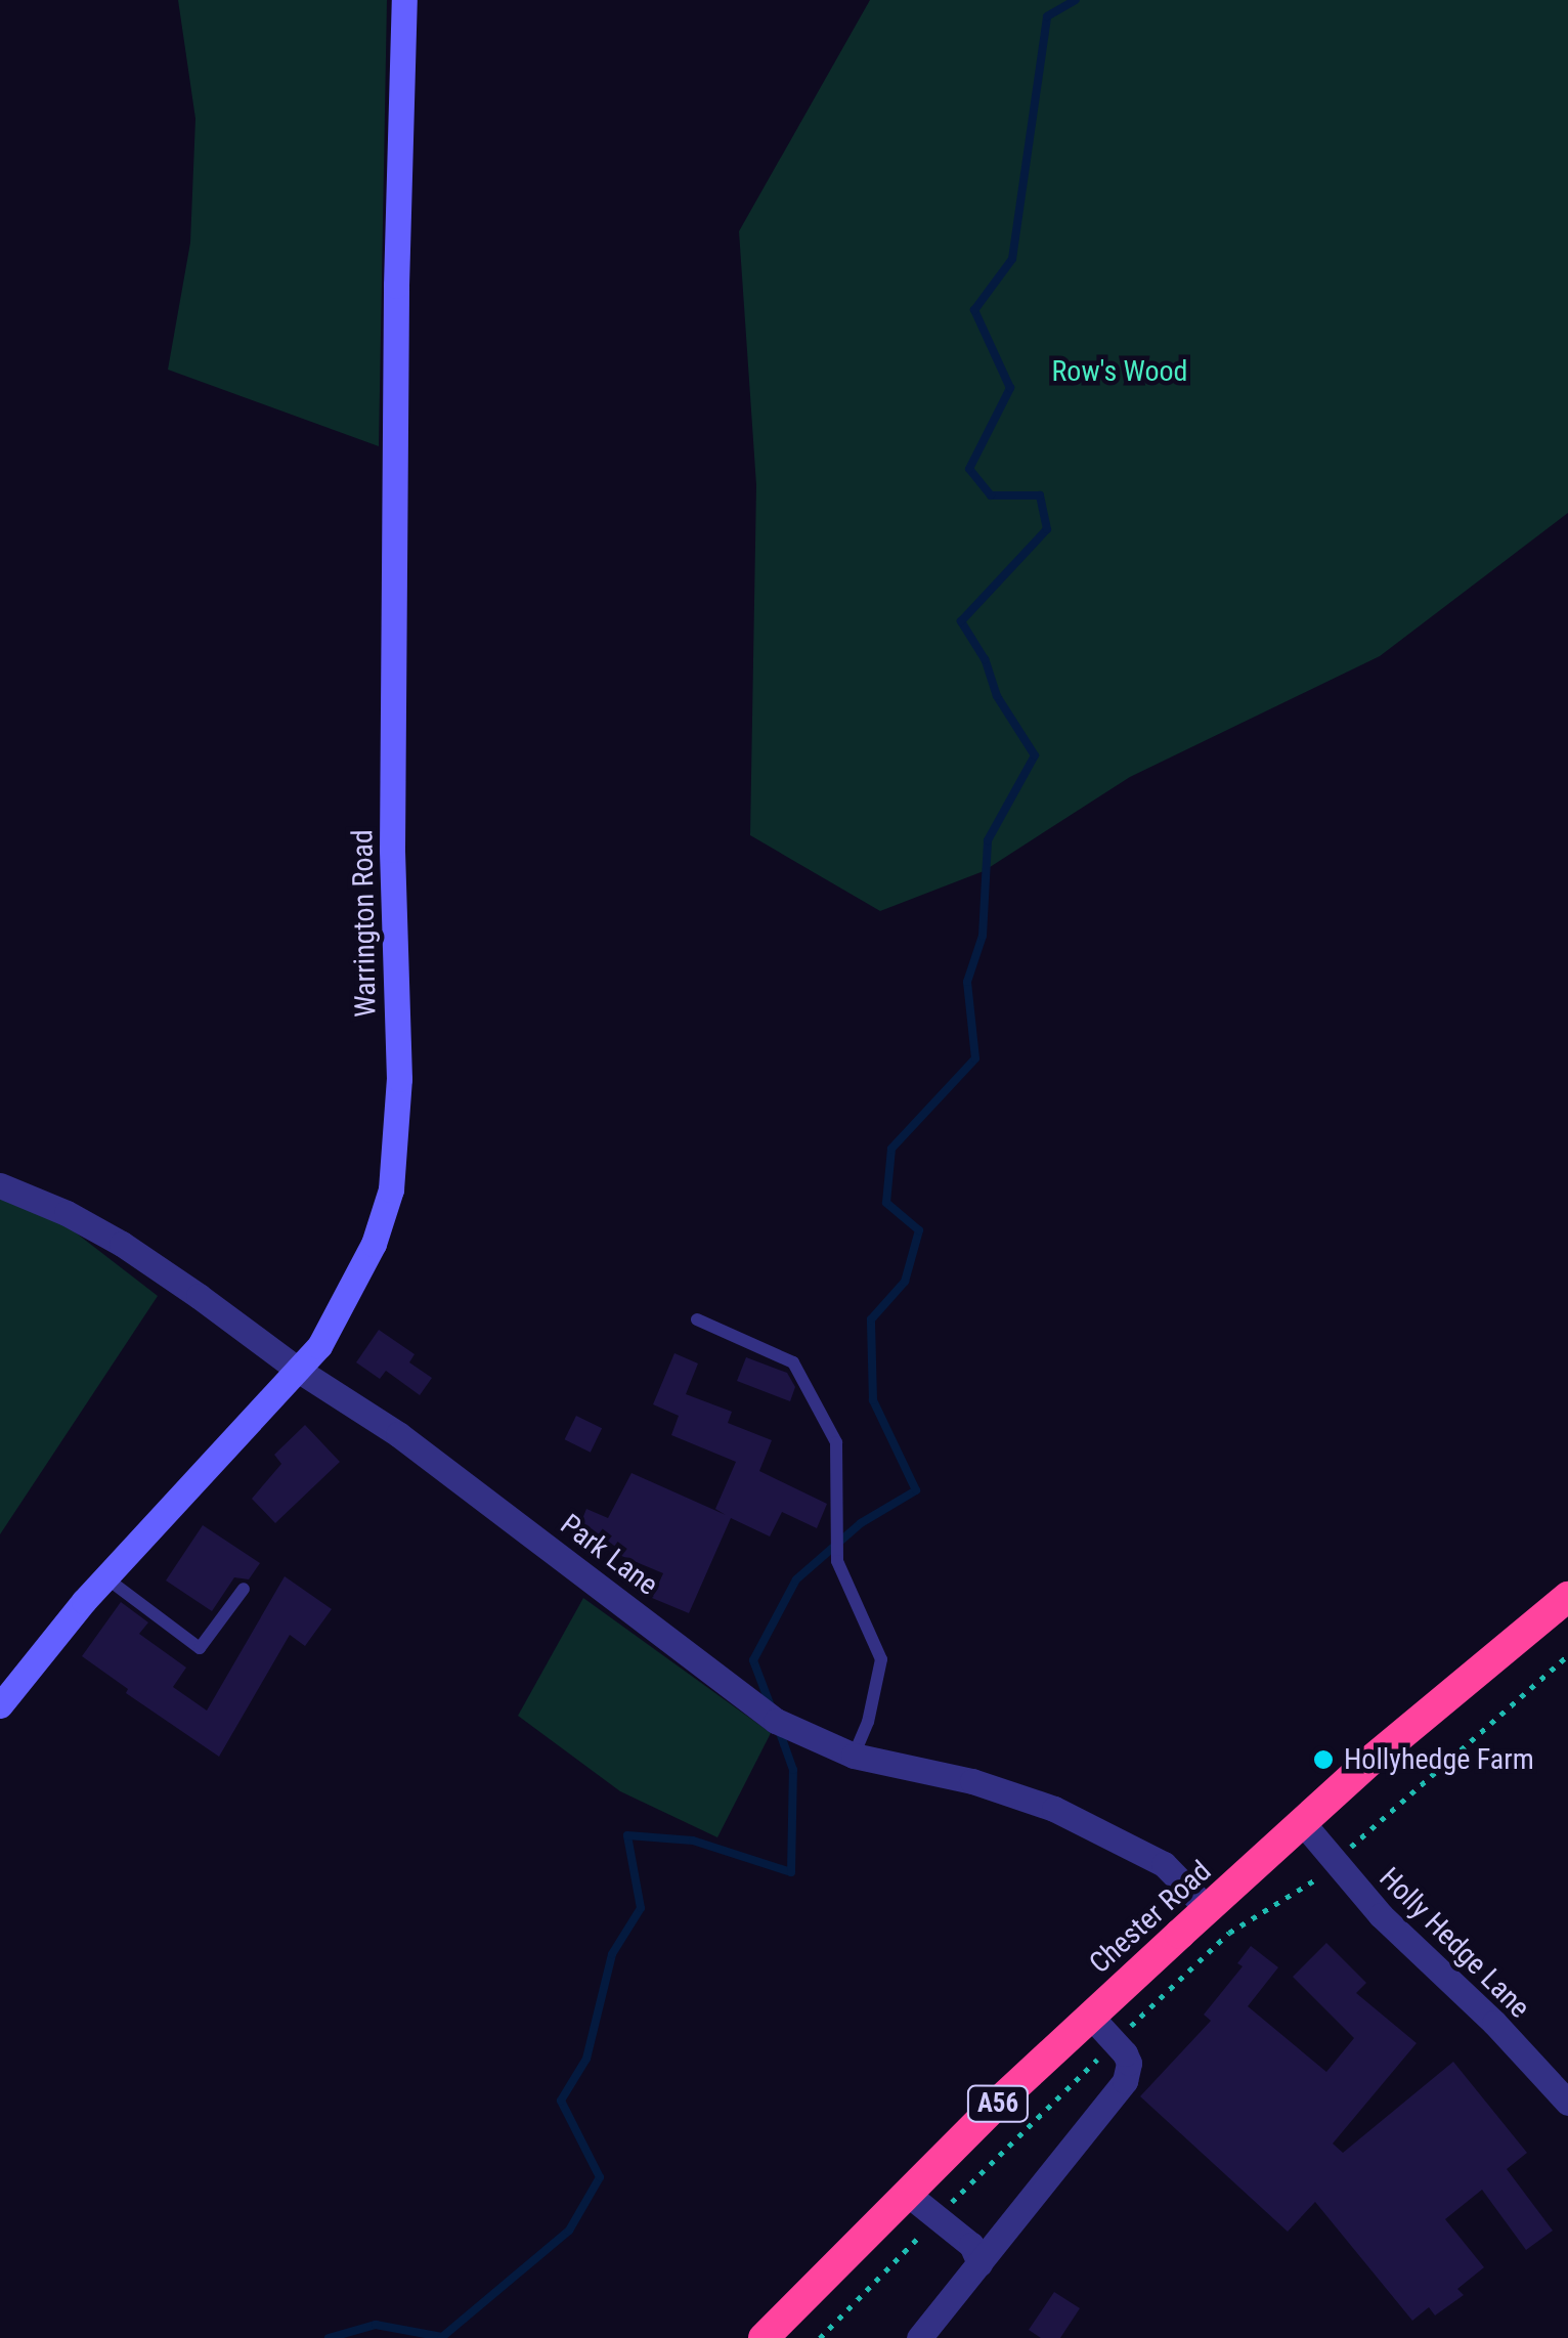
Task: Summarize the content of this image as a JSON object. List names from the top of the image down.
{
  "streets": {
    "highway": ["Chester Road", "A56"],
    "street": ["Warrington Road", "Park Lane", "Holly Hedge Lane"]
  },
  "crossings": [
    ["Warrington Road", "Park Lane"],
    ["Park Lane", "Chester Road"],
    ["Chester Road", "Holly Hedge Lane"]
  ],
  "parks": ["Row's Wood"],
  "places": ["Hollyhedge Farm"]
}
